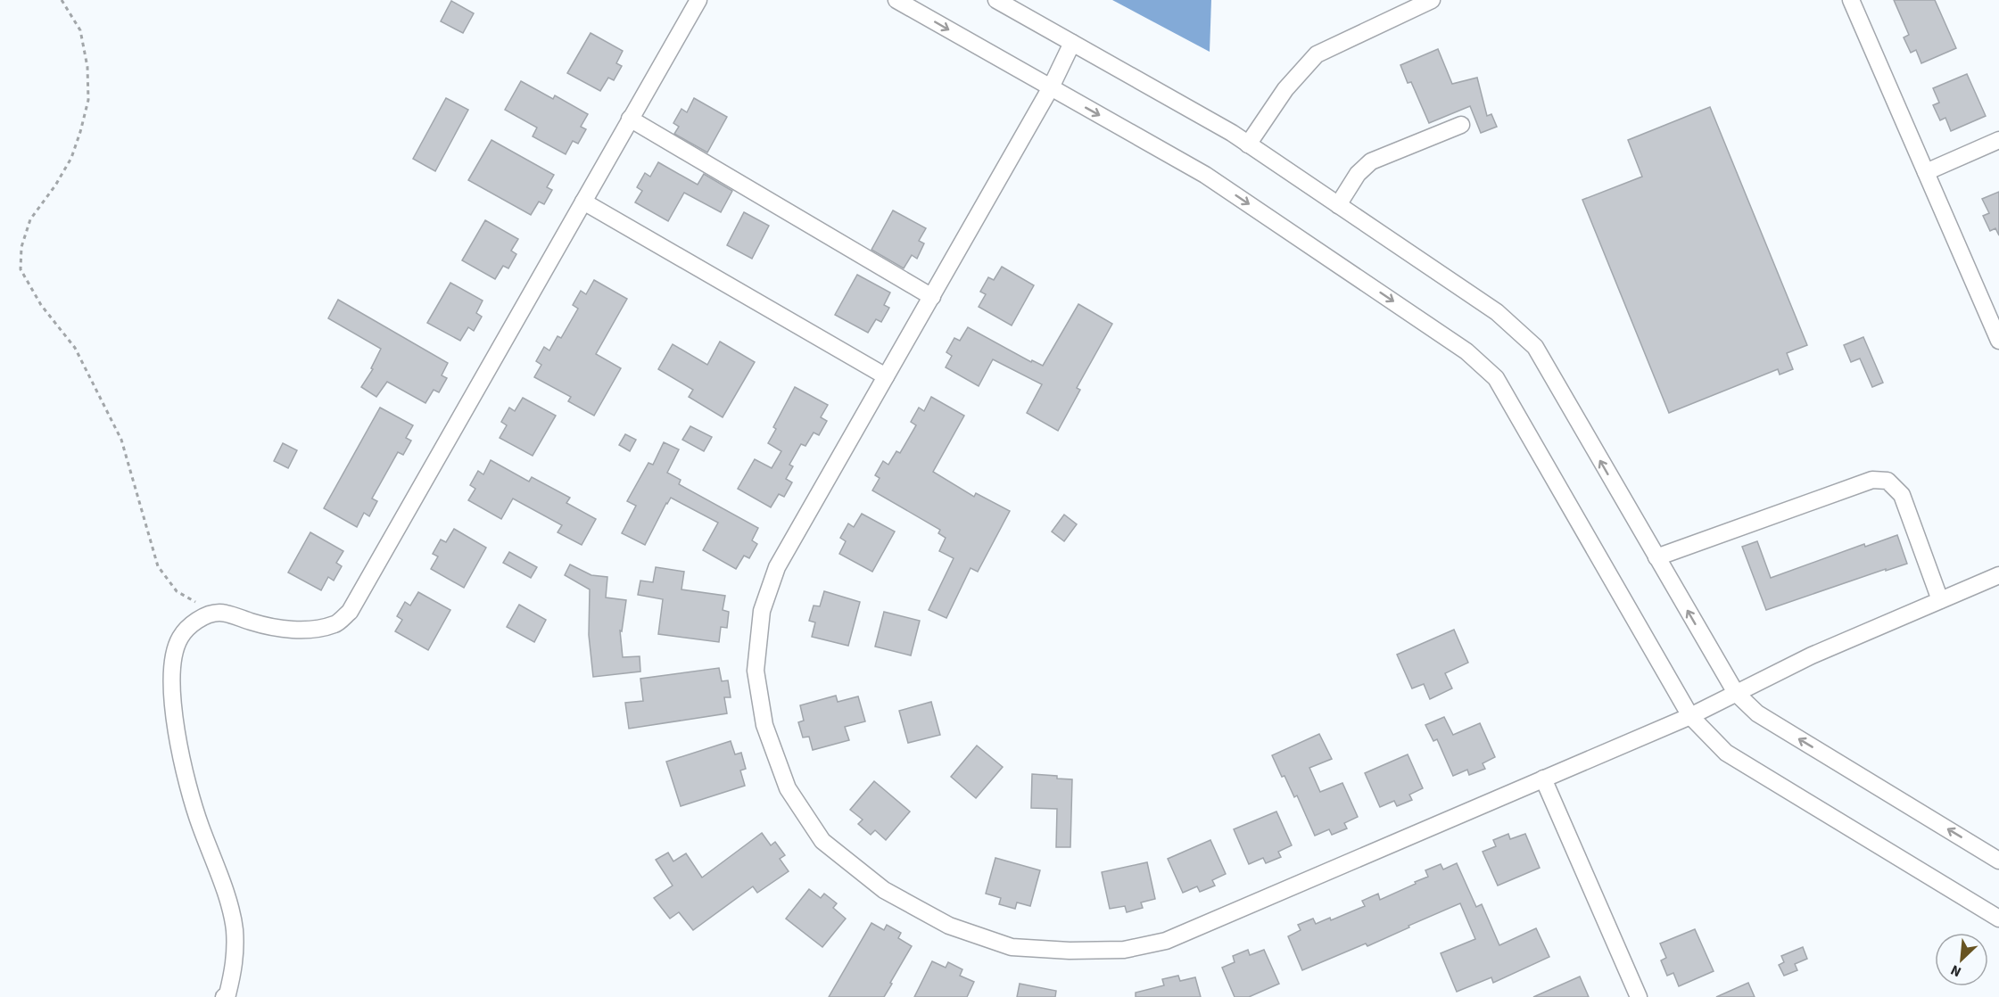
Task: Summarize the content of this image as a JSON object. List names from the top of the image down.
{
  "north": "bottom left"
}
